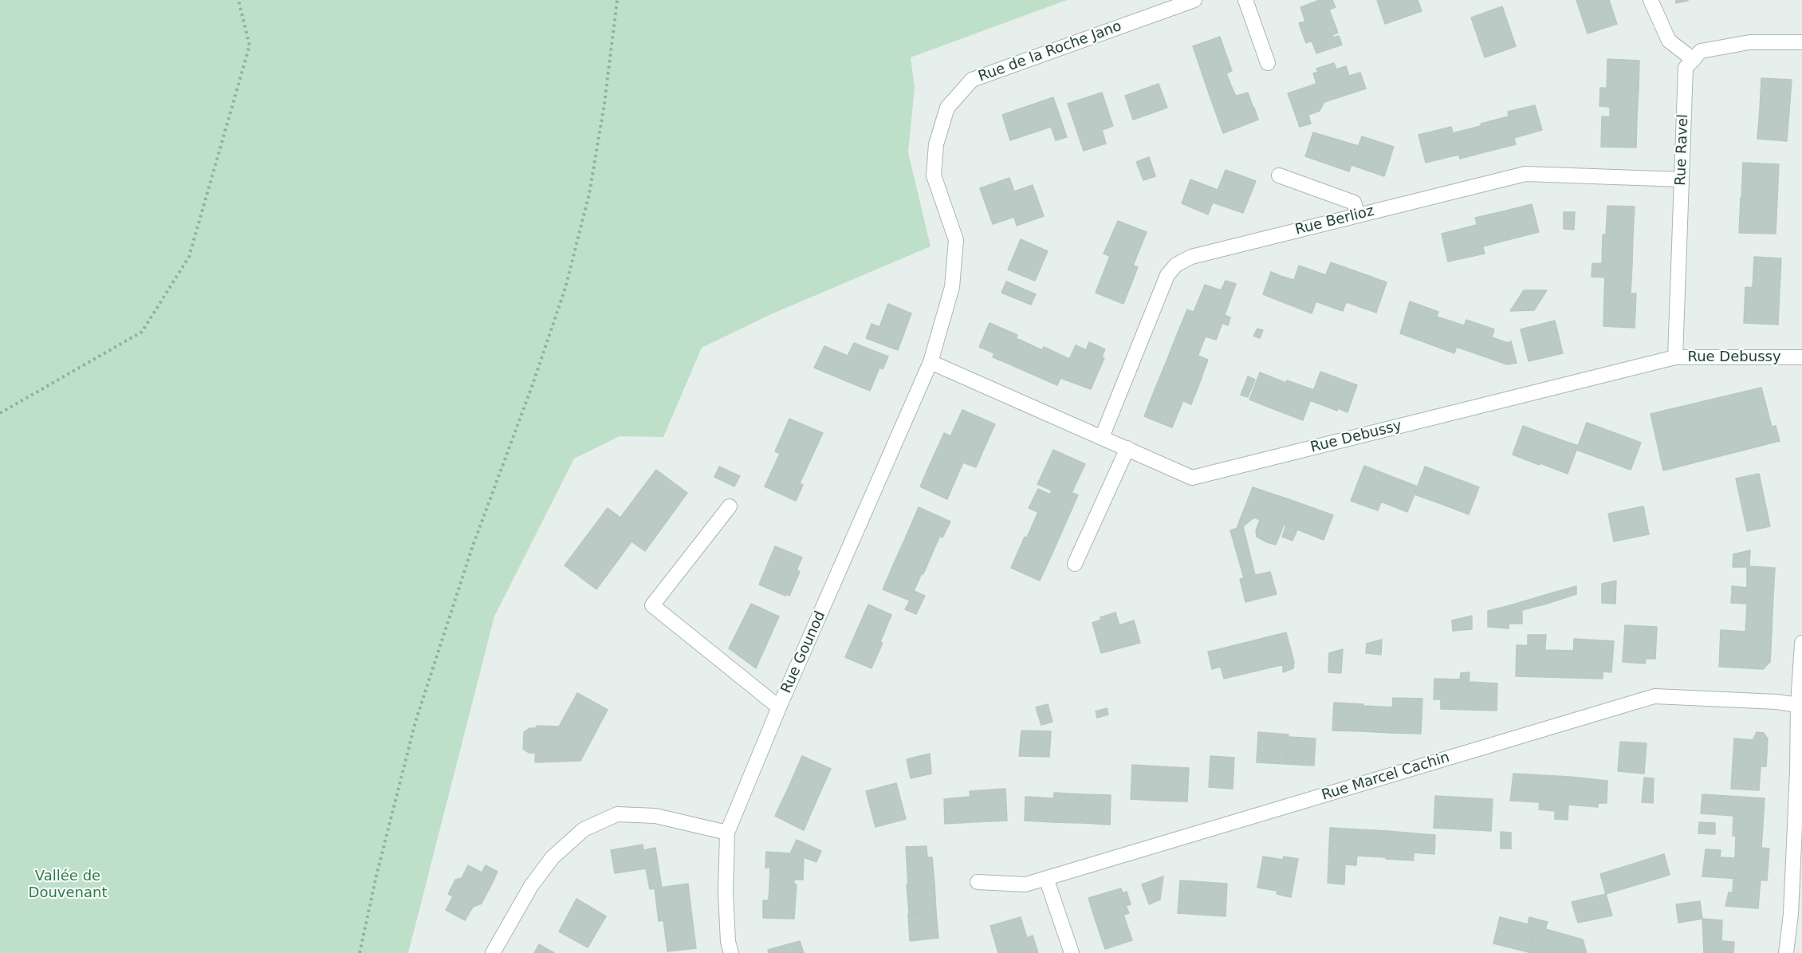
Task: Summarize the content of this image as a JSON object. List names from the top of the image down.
{
  "streets": {
    "street": [
      "Rue de la Roche Jano",
      "Rue Ravel",
      "Rue Berlioz",
      "Rue Debussy",
      "Rue Gounod",
      "Rue Marcel Cachin"
    ]
  },
  "crossings": [
    ["Rue de la Roche Jano", "Rue Debussy"],
    ["Rue de la Roche Jano", "Rue Gounod"],
    ["Rue Ravel", "Rue Berlioz"],
    ["Rue Ravel", "Rue Debussy"],
    ["Rue Berlioz", "Rue Debussy"],
    ["Rue Debussy", "Rue Gounod"]
  ],
  "parks": ["Vallée de Douvenant"]
}
